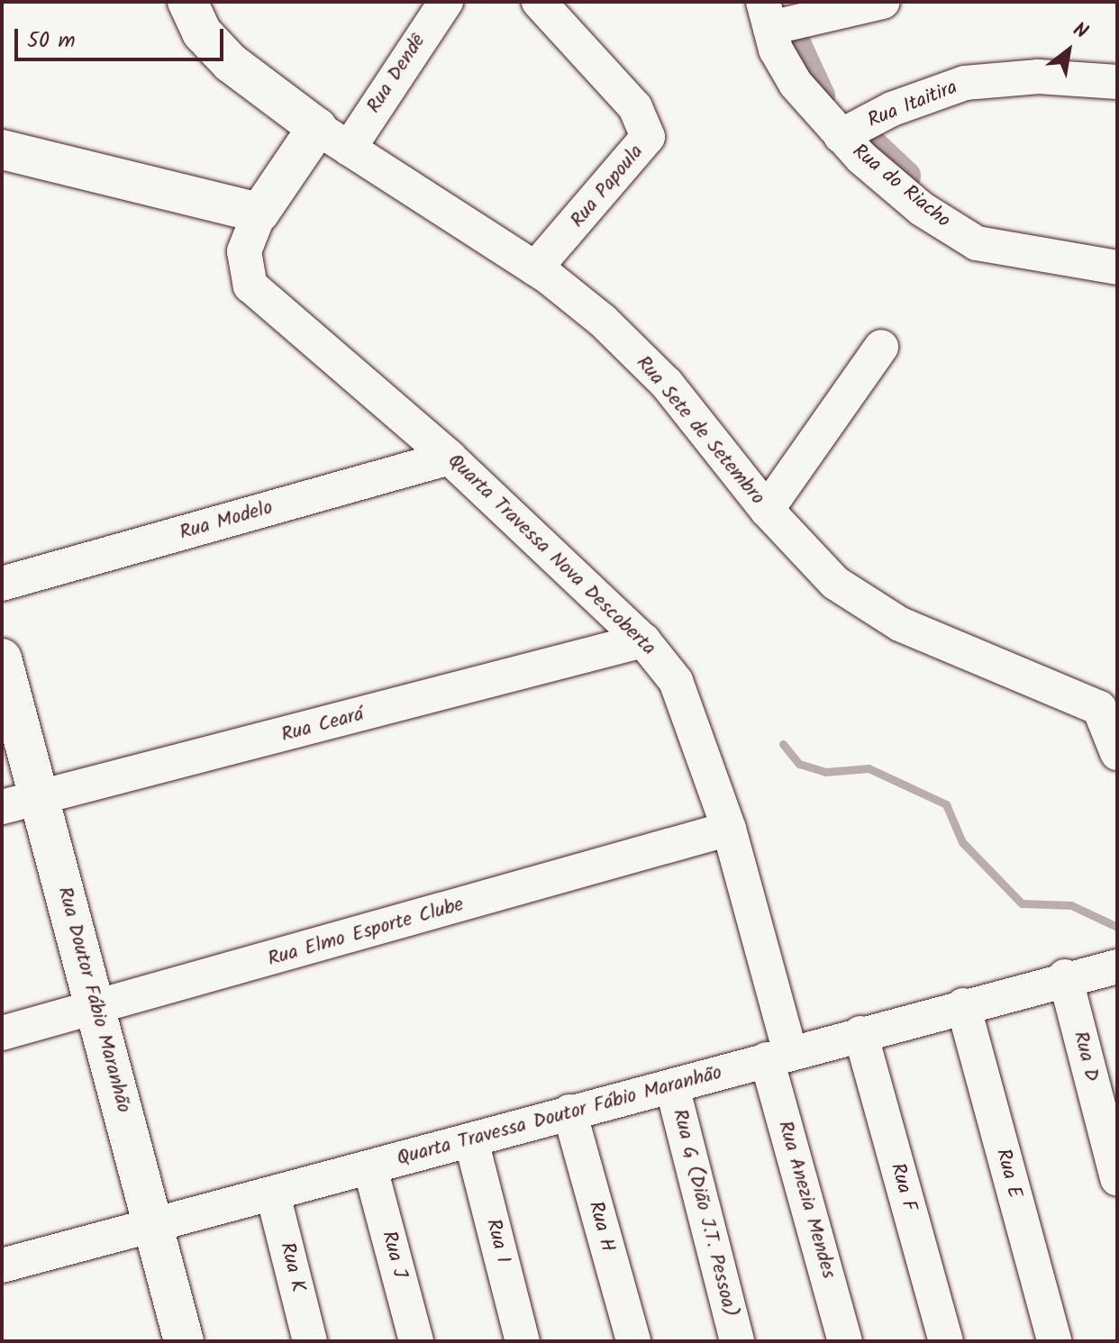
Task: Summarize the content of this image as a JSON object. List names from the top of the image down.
{
  "streets": {
    "street": [
      "Rua Dendê",
      "Rua Itaitira",
      "Rua Papoula",
      "Rua do Riacho",
      "Rua Sete de Setembro",
      "Rua Modelo",
      "Quarta Travessa Nova Descoberta",
      "Rua Ceará",
      "Rua Elmo Esporte Clube",
      "Rua Doutor Fábio Maranhão",
      "Rua D",
      "Quarta Travessa Doutor Fábio Maranhão",
      "Rua E",
      "Rua F",
      "Rua Anezia Mendes",
      "Rua G (Dião J.T. Pessoa)",
      "Rua H",
      "Rua I",
      "Rua J",
      "Rua K"
    ]
  },
  "crossings": [
    ["Rua Dendê", "Rua Sete de Setembro"],
    ["Rua Dendê", "Quarta Travessa Nova Descoberta"],
    ["Rua Itaitira", "Rua do Riacho"],
    ["Rua Papoula", "Rua Sete de Setembro"],
    ["Rua Sete de Setembro", "Quarta Travessa Nova Descoberta"],
    ["Rua Modelo", "Quarta Travessa Nova Descoberta"],
    ["Quarta Travessa Nova Descoberta", "Rua Ceará"],
    ["Quarta Travessa Nova Descoberta", "Rua Elmo Esporte Clube"],
    ["Quarta Travessa Nova Descoberta", "Quarta Travessa Doutor Fábio Maranhão"],
    ["Quarta Travessa Nova Descoberta", "Rua Anezia Mendes"],
    ["Rua Ceará", "Rua Doutor Fábio Maranhão"],
    ["Rua Elmo Esporte Clube", "Rua Doutor Fábio Maranhão"],
    ["Rua Doutor Fábio Maranhão", "Quarta Travessa Doutor Fábio Maranhão"],
    ["Rua D", "Quarta Travessa Doutor Fábio Maranhão"],
    ["Quarta Travessa Doutor Fábio Maranhão", "Rua E"],
    ["Quarta Travessa Doutor Fábio Maranhão", "Rua F"],
    ["Quarta Travessa Doutor Fábio Maranhão", "Rua Anezia Mendes"],
    ["Quarta Travessa Doutor Fábio Maranhão", "Rua G (Dião J.T. Pessoa)"],
    ["Quarta Travessa Doutor Fábio Maranhão", "Rua H"],
    ["Quarta Travessa Doutor Fábio Maranhão", "Rua I"],
    ["Quarta Travessa Doutor Fábio Maranhão", "Rua J"],
    ["Quarta Travessa Doutor Fábio Maranhão", "Rua K"]
  ],
  "scale_bar": "50 m",
  "north": "top right"
}
